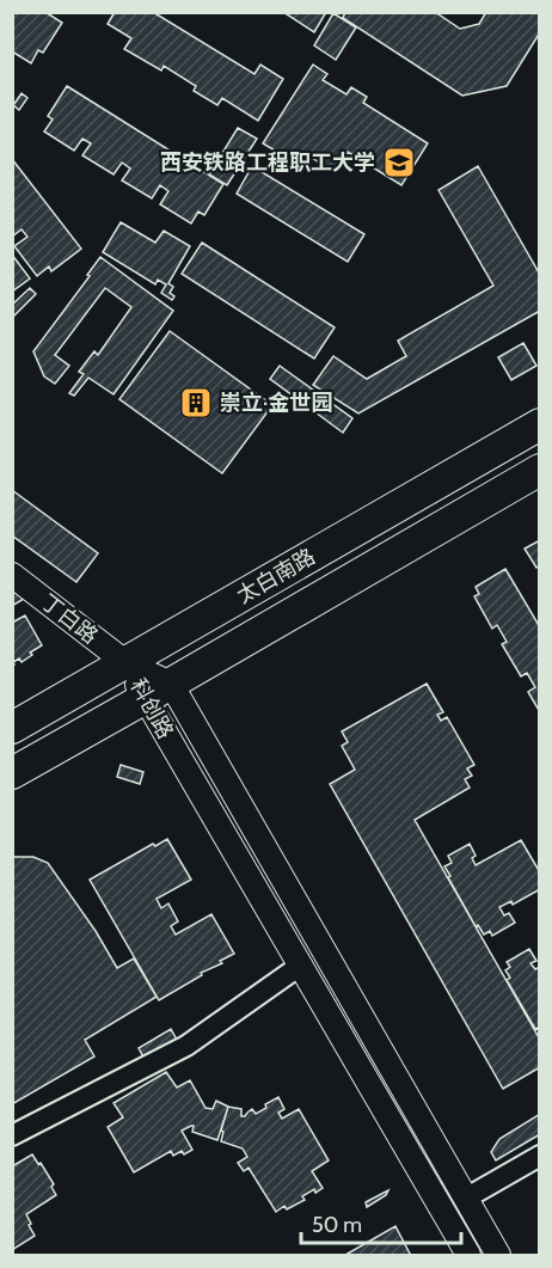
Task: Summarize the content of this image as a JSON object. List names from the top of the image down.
{
  "streets": {
    "main road": ["太白南路"],
    "street": ["丁白路", "科创路"]
  },
  "crossings": [
    ["太白南路", "丁白路"],
    ["太白南路", "科创路"],
    ["丁白路", "科创路"]
  ],
  "places": {
    "school or university": ["西安铁路工程职工大学"],
    "building": ["崇立·金世园"]
  },
  "scale_bar": "50 m"
}
